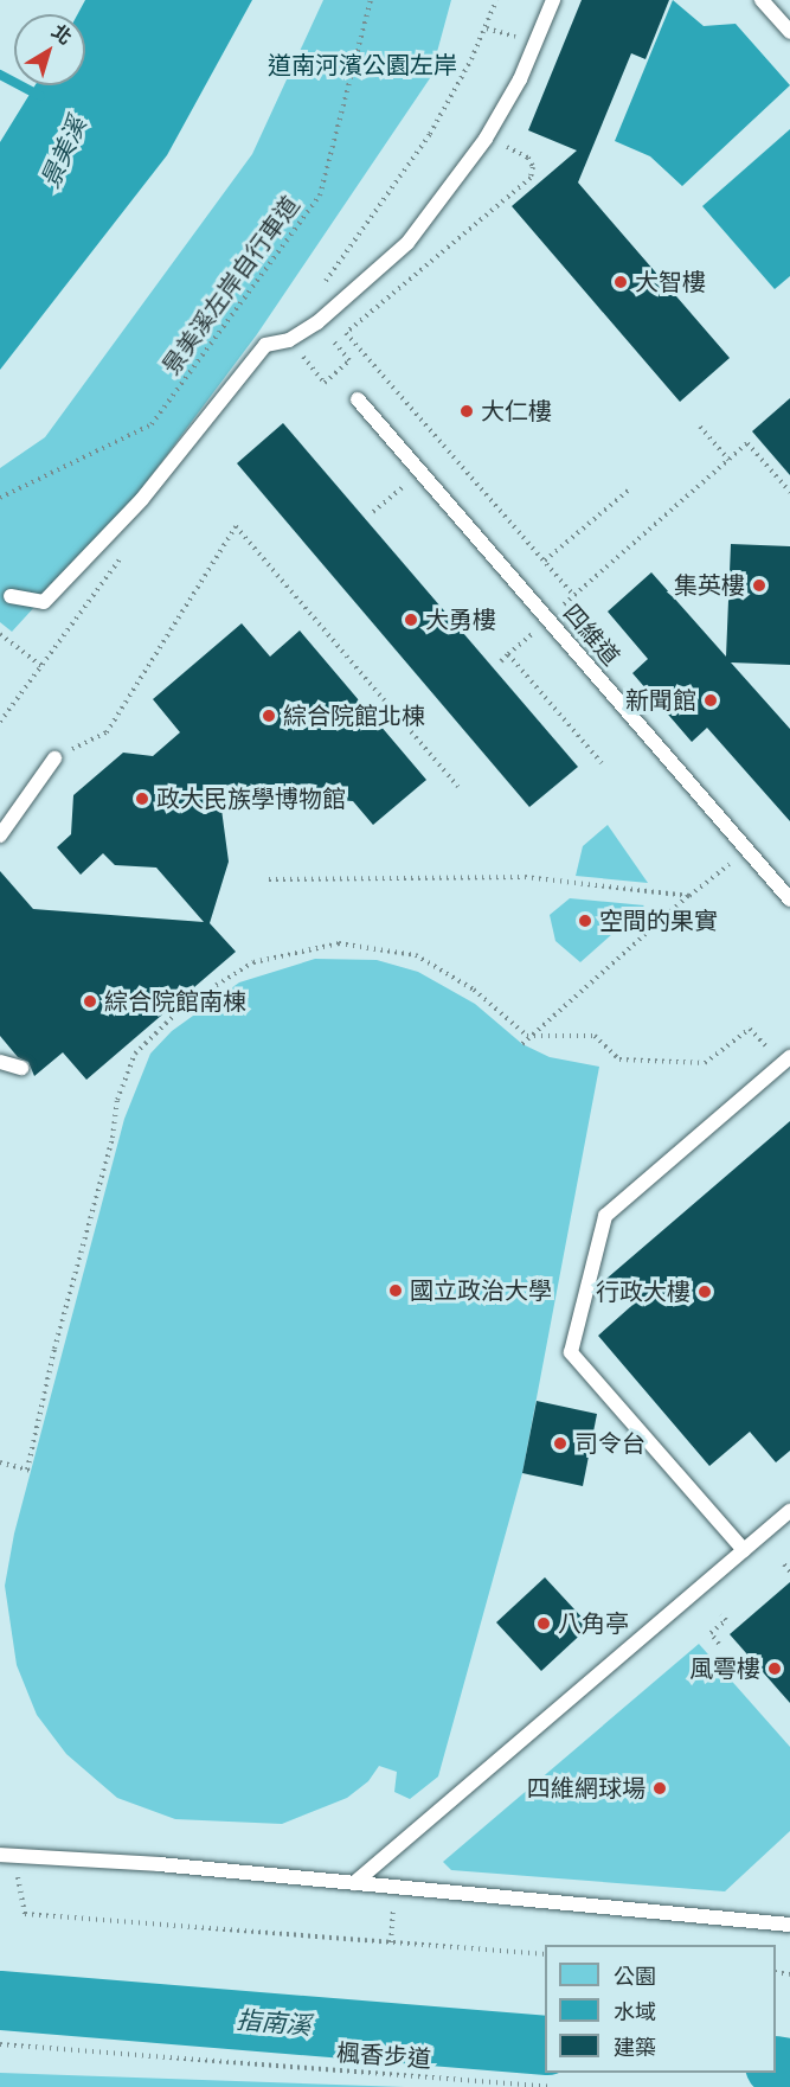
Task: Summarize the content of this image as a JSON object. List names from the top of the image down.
{
  "streets": {
    "lane": ["四維道"],
    "path": ["景美溪左岸自行車道", "楓香步道"]
  },
  "water": ["景美溪", "指南溪"],
  "parks": ["道南河濱公園左岸"],
  "places": [
    "大智樓",
    "大仁樓",
    "集英樓",
    "大勇樓",
    "新聞館",
    "綜合院館北棟",
    "政大民族學博物館",
    "空間的果實",
    "綜合院館南棟",
    "國立政治大學",
    "行政大樓",
    "司令台",
    "八角亭",
    "風雩樓",
    "四維網球場"
  ],
  "legend": ["公園", "水域", "建築"],
  "north": "top right"
}
